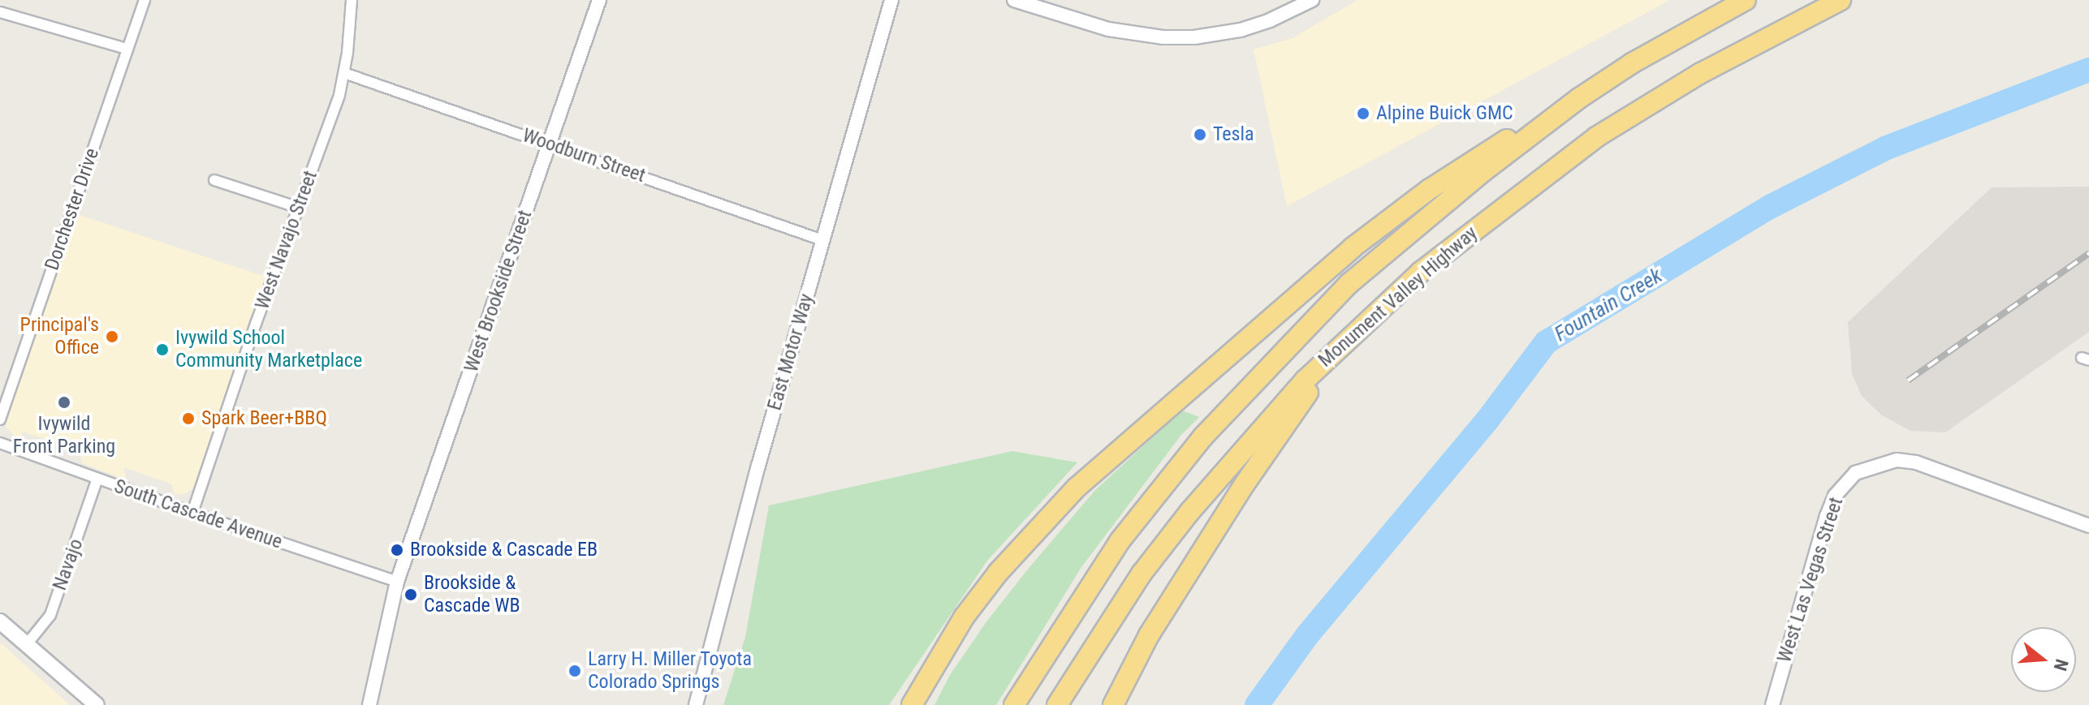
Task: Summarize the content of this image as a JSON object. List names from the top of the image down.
{
  "streets": {
    "highway": ["Monument Valley Highway"],
    "street": [
      "Woodburn Street",
      "Dorchester Drive",
      "West Navajo Street",
      "West Brookside Street",
      "East Motor Way",
      "South Cascade Avenue",
      "Navajo",
      "West Las Vegas Street"
    ]
  },
  "crossings": [
    ["Woodburn Street", "West Navajo Street"],
    ["Woodburn Street", "West Brookside Street"],
    ["Woodburn Street", "East Motor Way"],
    ["West Navajo Street", "South Cascade Avenue"],
    ["West Brookside Street", "South Cascade Avenue"],
    ["South Cascade Avenue", "Navajo"]
  ],
  "water": ["Fountain Creek"],
  "places": [
    "Alpine Buick GMC",
    "Tesla",
    "Principal's Office",
    "Ivywild School Community Marketplace",
    "Ivywild Front Parking",
    "Spark Beer+BBQ",
    "Brookside & Cascade EB",
    "Brookside & Cascade WB",
    "Larry H. Miller Toyota Colorado Springs"
  ],
  "north": "right"
}
